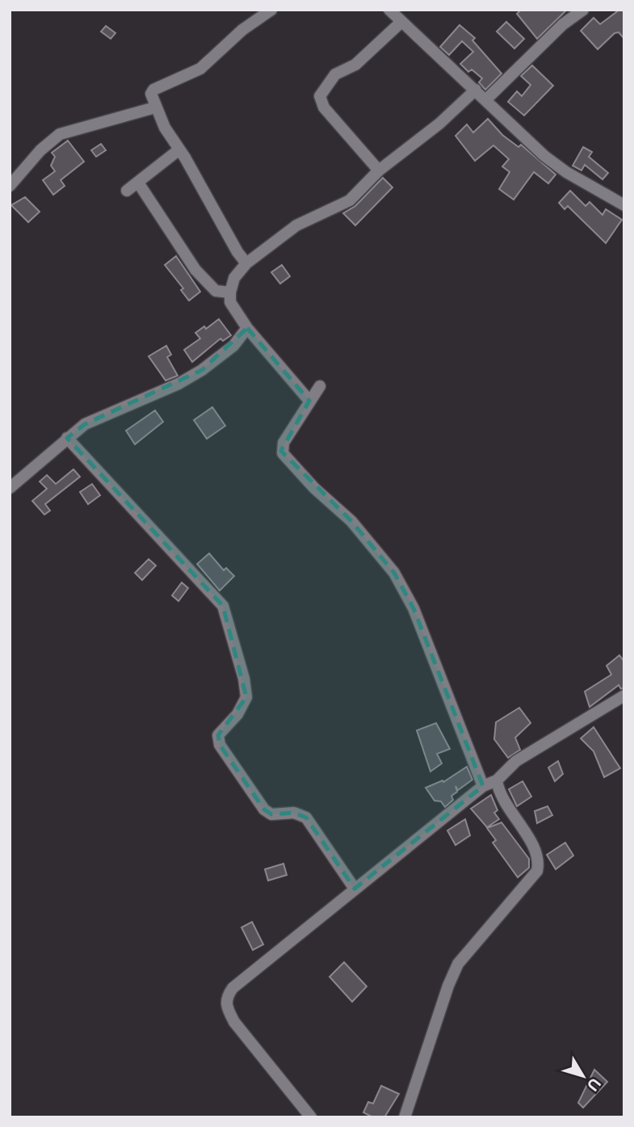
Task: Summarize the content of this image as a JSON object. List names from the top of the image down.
{
  "north": "bottom right"
}
